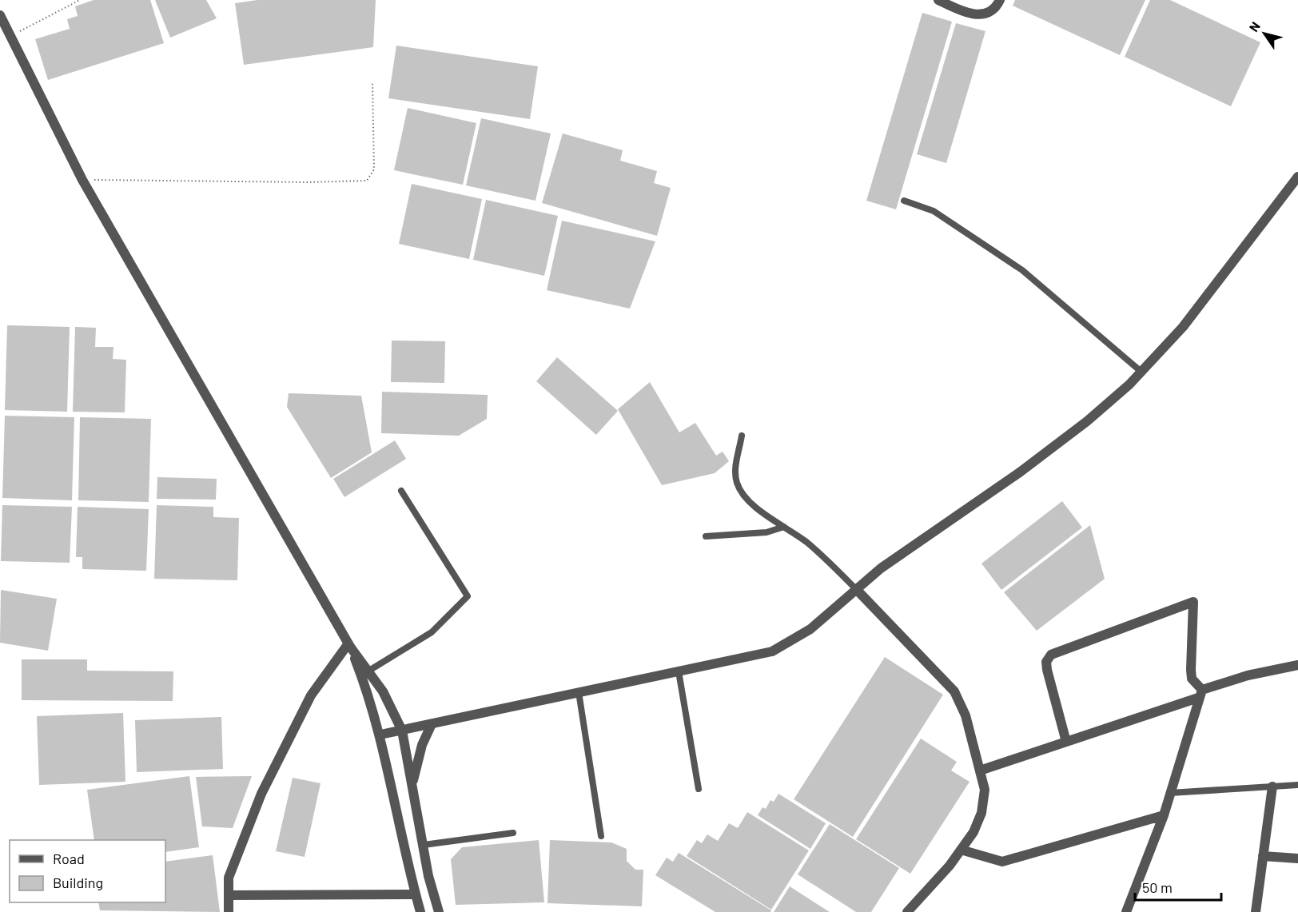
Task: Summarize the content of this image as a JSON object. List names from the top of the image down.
{
  "legend": ["Road", "Building"],
  "scale_bar": "50 m",
  "north": "top left"
}
